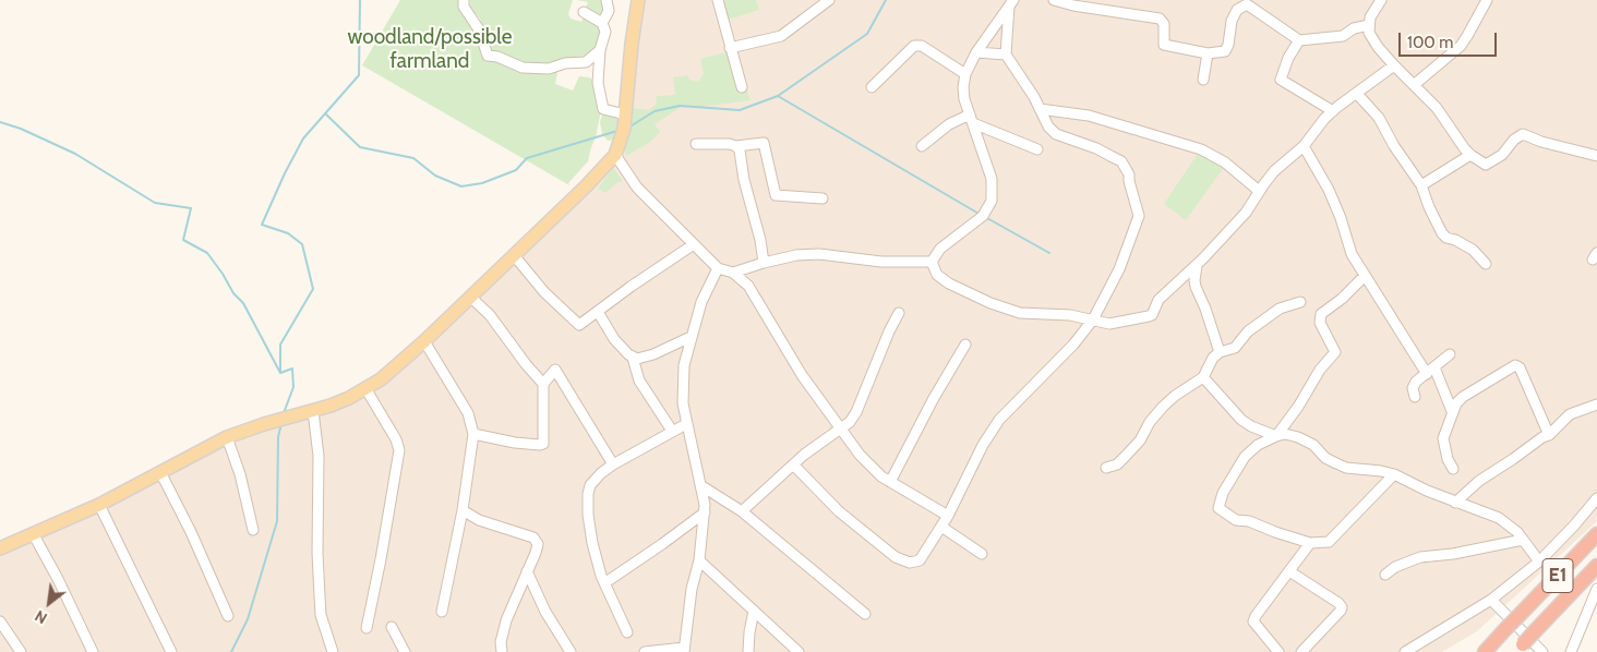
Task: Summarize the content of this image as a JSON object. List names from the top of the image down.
{
  "streets": {
    "highway": ["E1"]
  },
  "parks": ["woodland/possible farmland"],
  "scale_bar": "100 m",
  "north": "bottom left"
}
